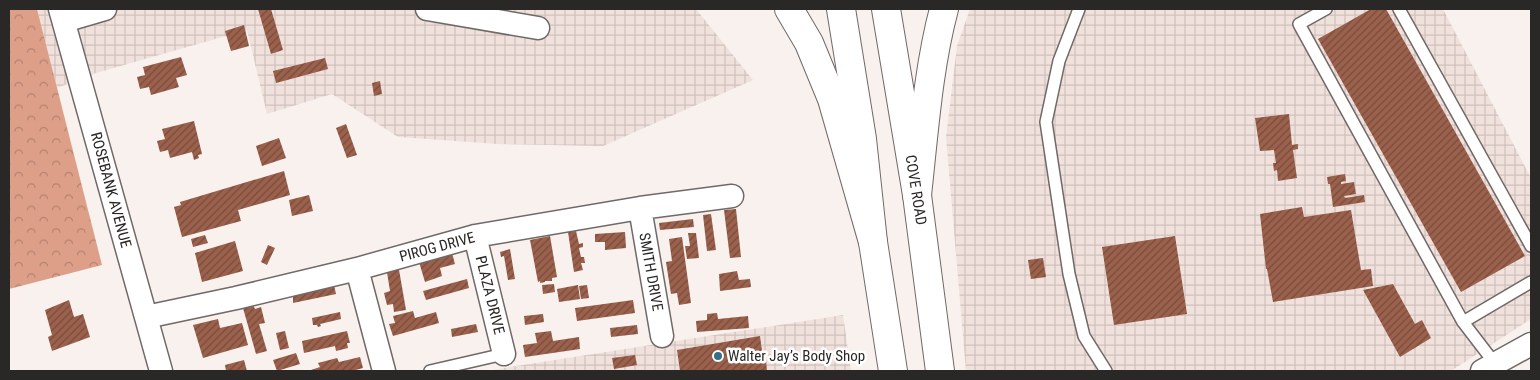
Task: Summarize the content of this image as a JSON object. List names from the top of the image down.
{
  "streets": {
    "main road": ["COVE ROAD"],
    "street": [
      "ROSEBANK AVENUE",
      "PIROG DRIVE",
      "SMITH DRIVE",
      "PLAZA DRIVE"
    ]
  },
  "crossings": [
    ["ROSEBANK AVENUE", "PIROG DRIVE"],
    ["PIROG DRIVE", "SMITH DRIVE"],
    ["PIROG DRIVE", "PLAZA DRIVE"]
  ],
  "places": ["Walter Jay’s Body Shop"]
}
